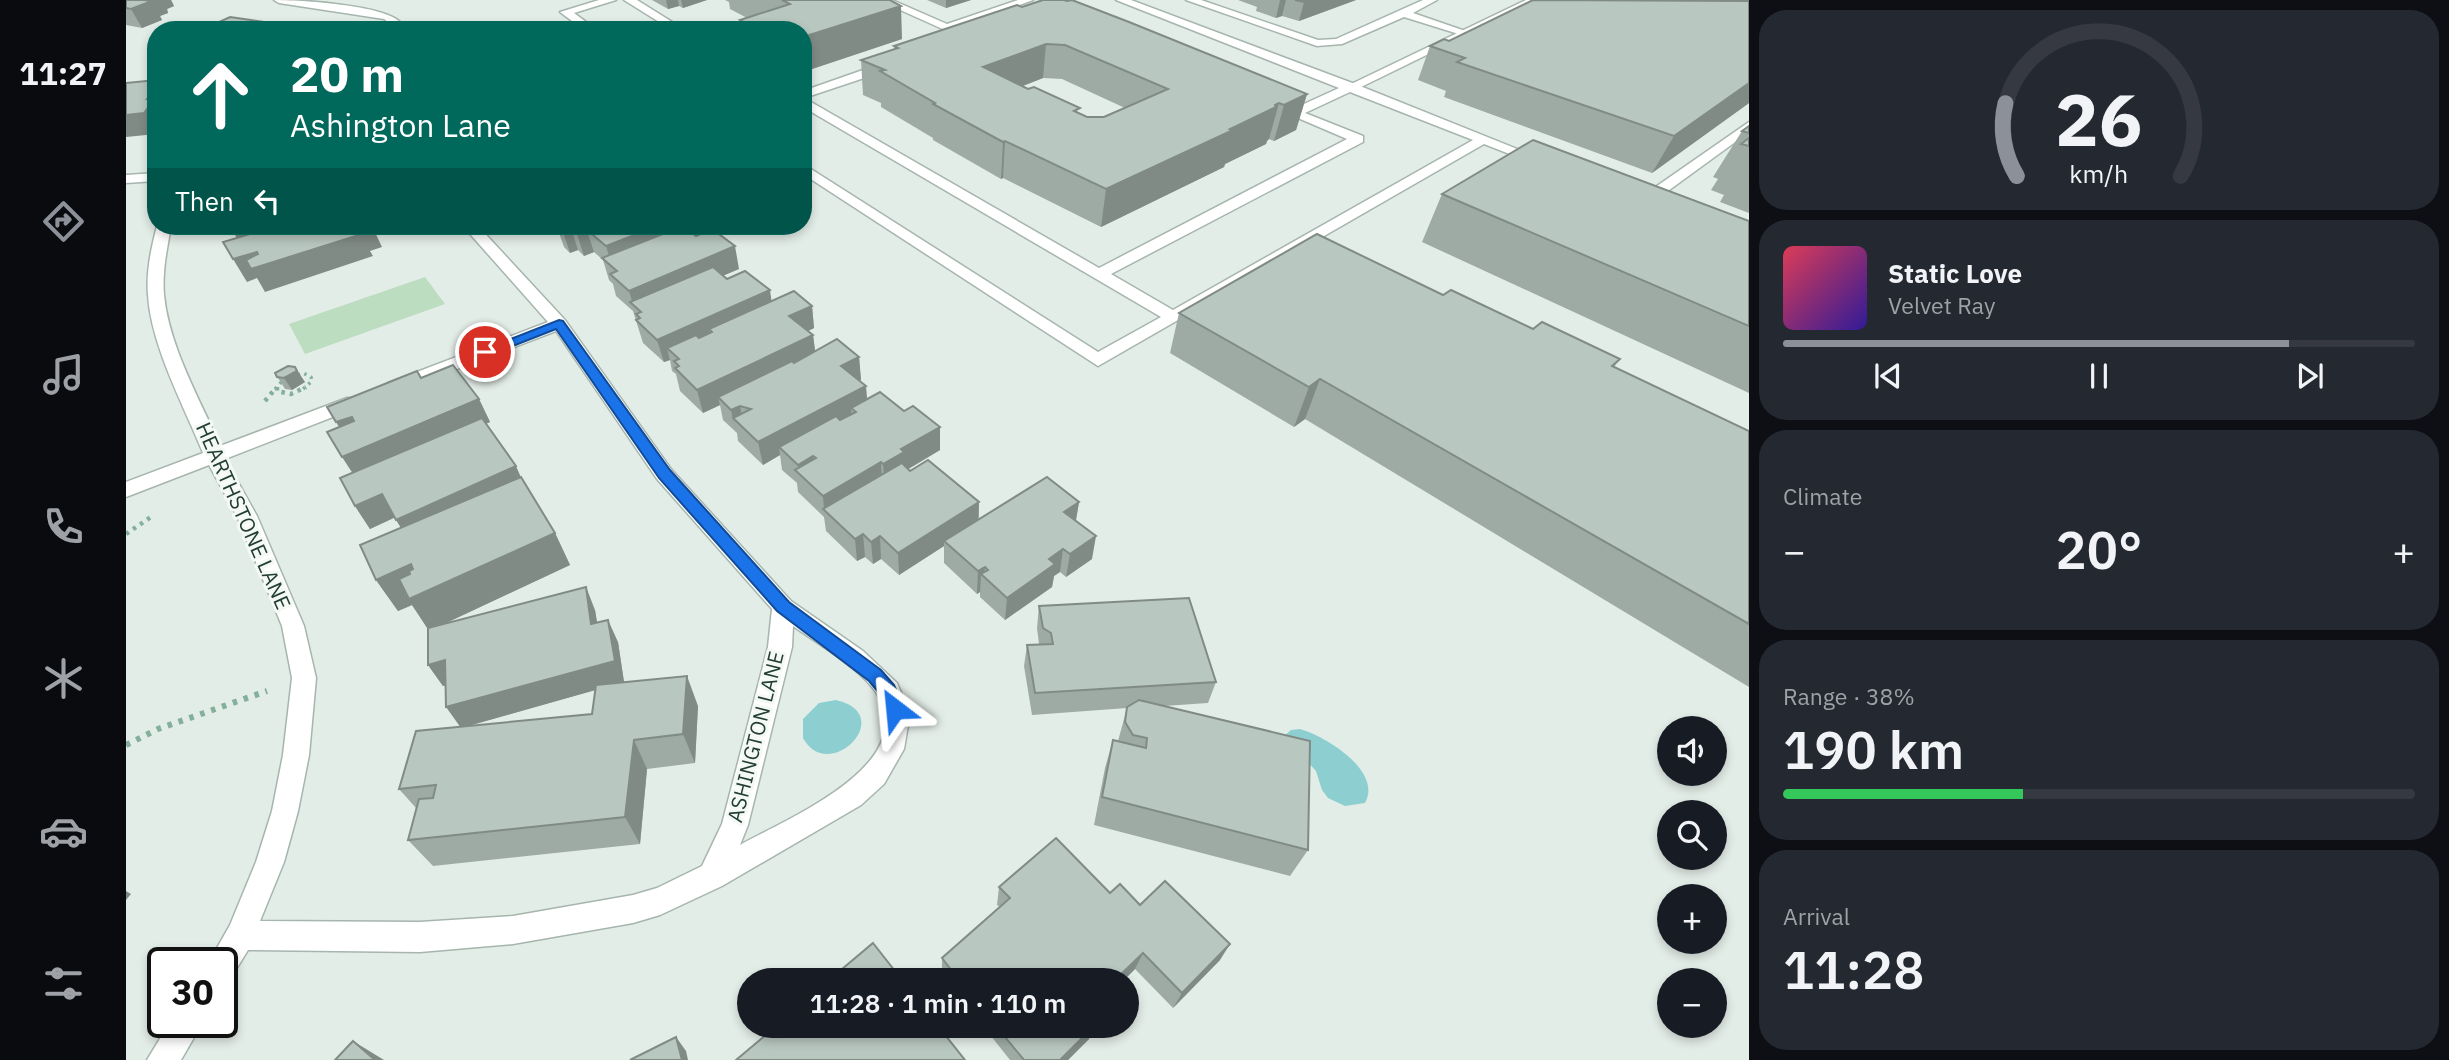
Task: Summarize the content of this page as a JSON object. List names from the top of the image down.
{
  "streets": {
    "street": ["HEARTHSTONE LANE", "ASHINGTON LANE"]
  },
  "page": {
    "tabs": "11:27",
    "turn": ["20 m", "Ashington Lane"],
    "then": "Then",
    "song": ["Static Love", "Velvet Ray"],
    "tile": [
      "Climate",
      ["Range · 38%", "190 km"],
      ["Arrival", "11:28"]
    ],
    "heat": ["−", "20°", "+"],
    "map_buttons": ["+", "−"],
    "limit": "30",
    "trip": "11:28 · 1 min · 110 m",
    "gauge": ["26", "km/h"]
  }
}
